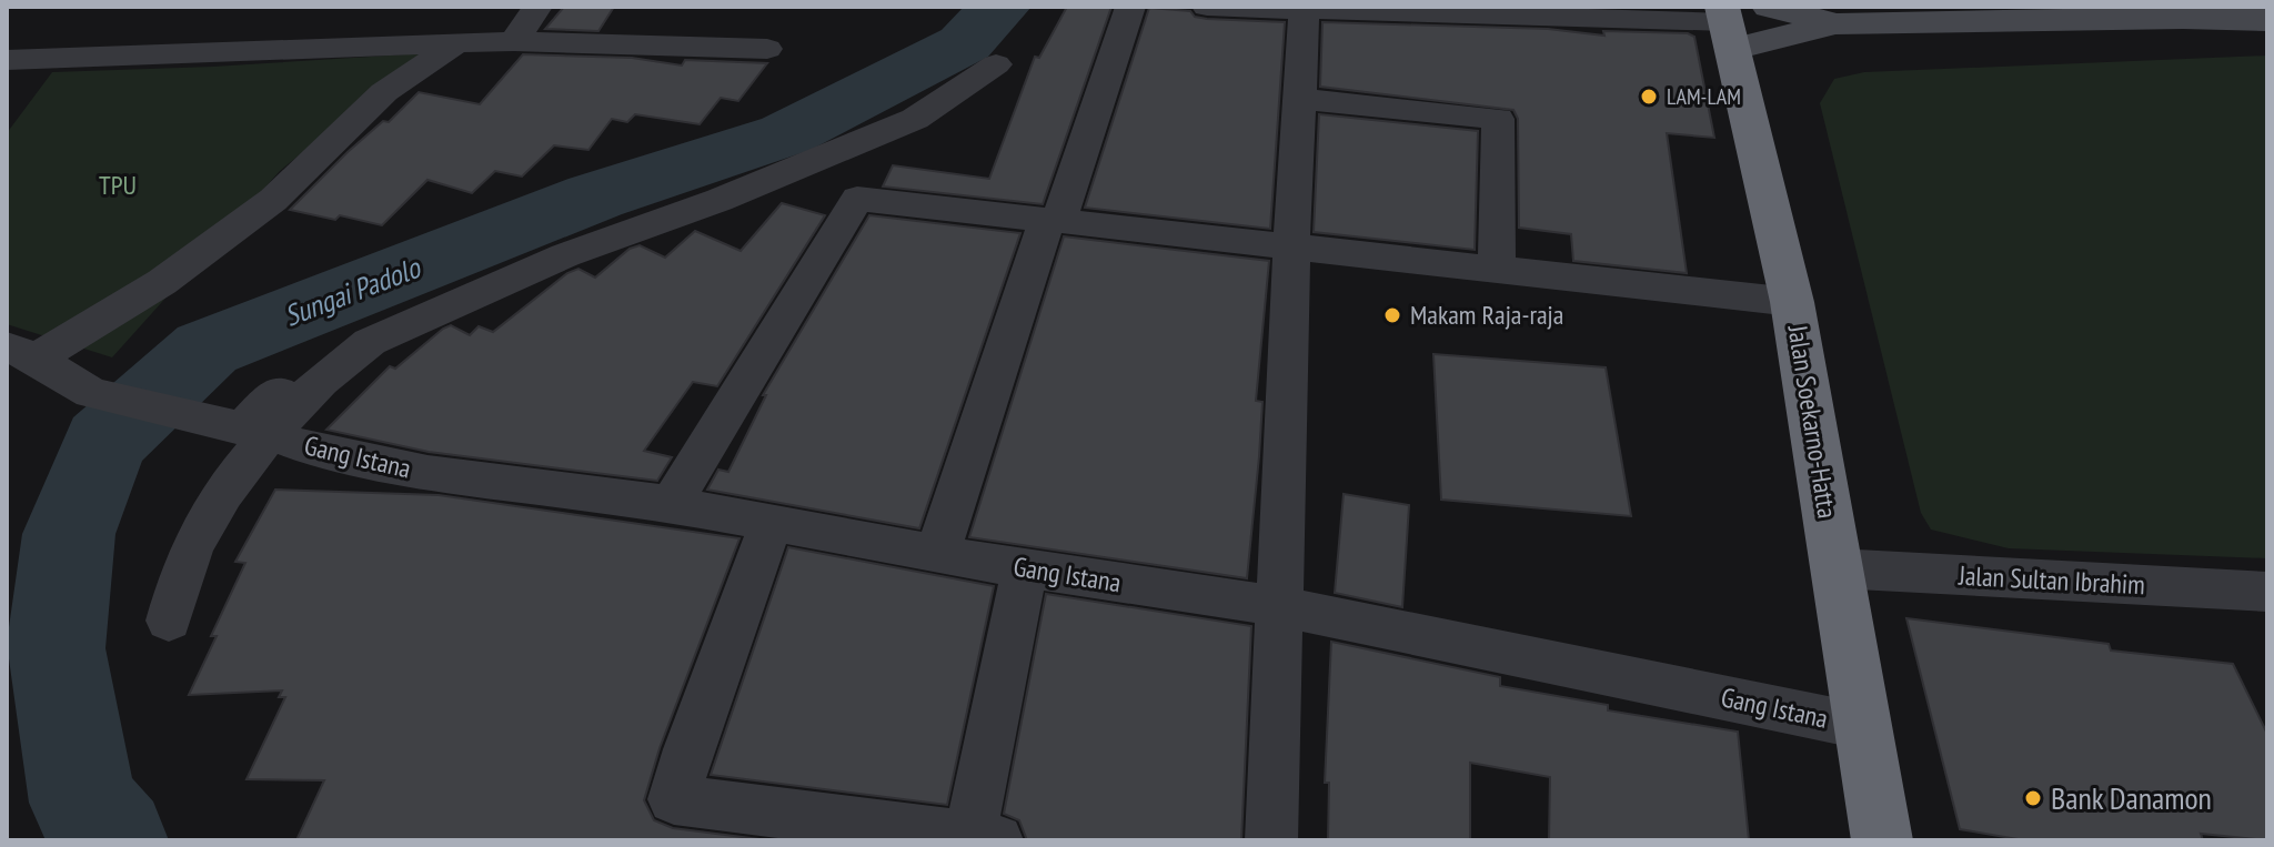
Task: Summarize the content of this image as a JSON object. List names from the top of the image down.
{
  "streets": {
    "highway": ["Jalan Soekarno-Hatta"],
    "street": ["Gang Istana", "Jalan Sultan Ibrahim"]
  },
  "crossings": [
    ["Jalan Soekarno-Hatta", "Gang Istana"],
    ["Jalan Soekarno-Hatta", "Jalan Sultan Ibrahim"]
  ],
  "water": ["Sungai Padolo"],
  "parks": ["TPU"],
  "places": ["LAM-LAM", "Makam Raja-raja", "Bank Danamon"]
}
